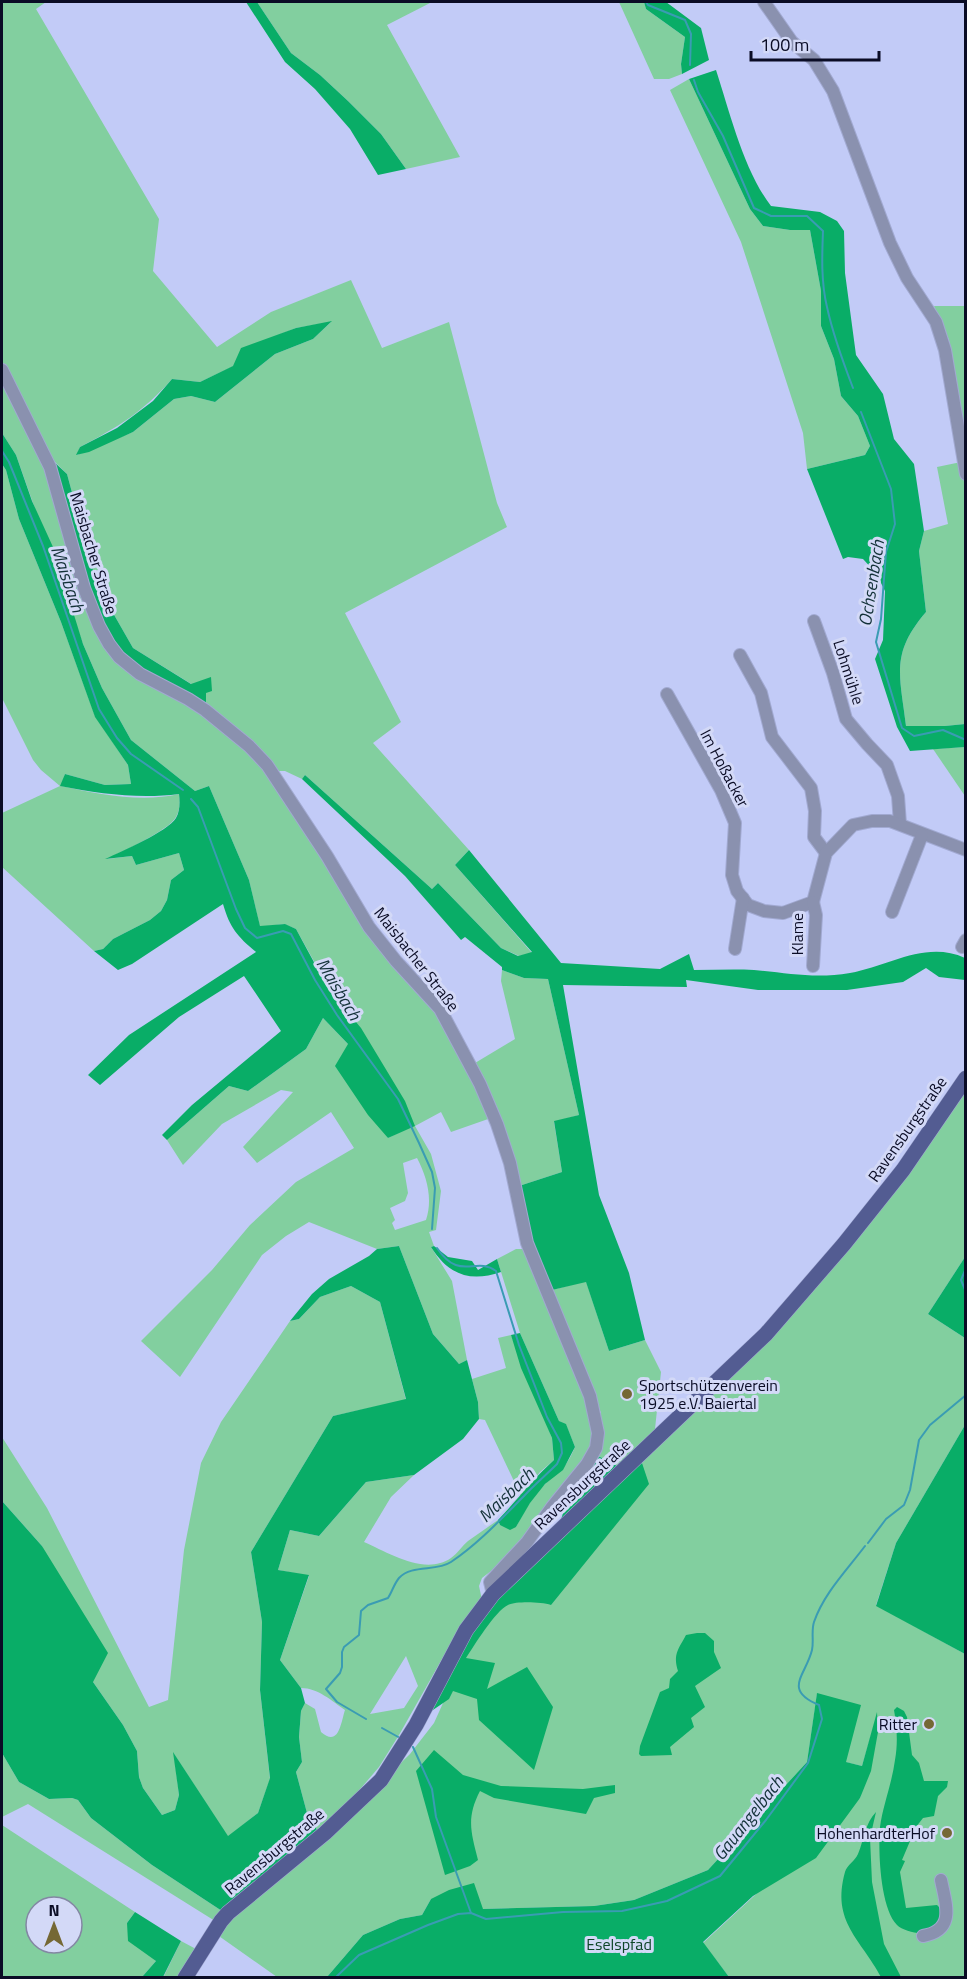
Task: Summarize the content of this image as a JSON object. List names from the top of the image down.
{
  "streets": {
    "main road": ["Ravensburgstraße"],
    "street": [
      "Maisbacher Straße",
      "Lohmühle",
      "Im Hoßacker",
      "Klame"
    ]
  },
  "crossings": [
    ["Maisbacher Straße", "Ravensburgstraße"]
  ],
  "water": ["Maisbach", "Ochsenbach", "Gauangelbach"],
  "parks": ["Eselspfad"],
  "places": ["Sportschützenverein 1925 e.V. Baiertal", "Ritter", "HohenhardterHof"],
  "scale_bar": "100 m",
  "north": "top"
}
